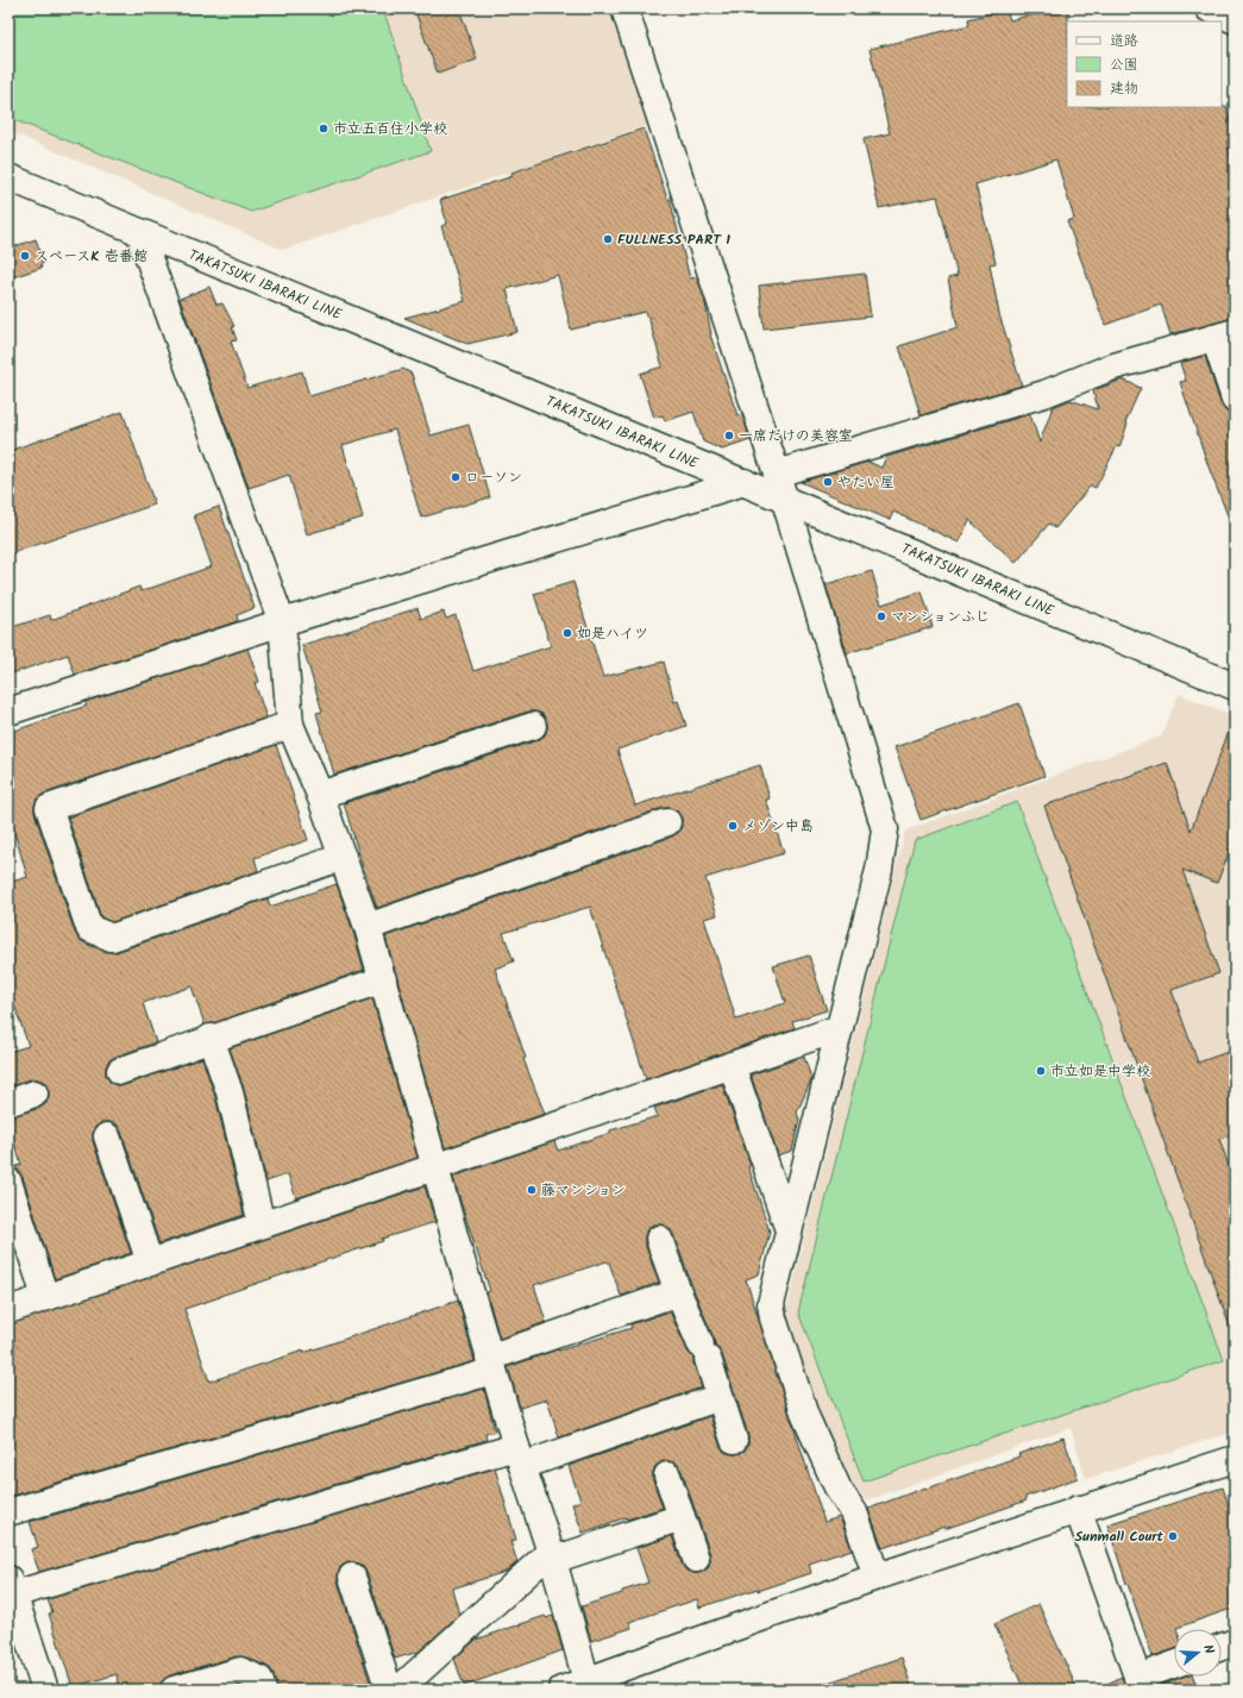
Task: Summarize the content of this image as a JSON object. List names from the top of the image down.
{
  "streets": {
    "street": ["TAKATSUKI IBARAKI LINE"]
  },
  "places": [
    "市立五百住小学校",
    "FULLNESS PART 1",
    "スペースK 壱番館",
    "一席だけの美容室",
    "ローソン",
    "やたい屋",
    "マンションふじ",
    "如是ハイツ",
    "メゾン中島",
    "市立如是中学校",
    "藤マンション",
    "Sunmall Court"
  ],
  "legend": ["道路", "公園", "建物"],
  "north": "right"
}
